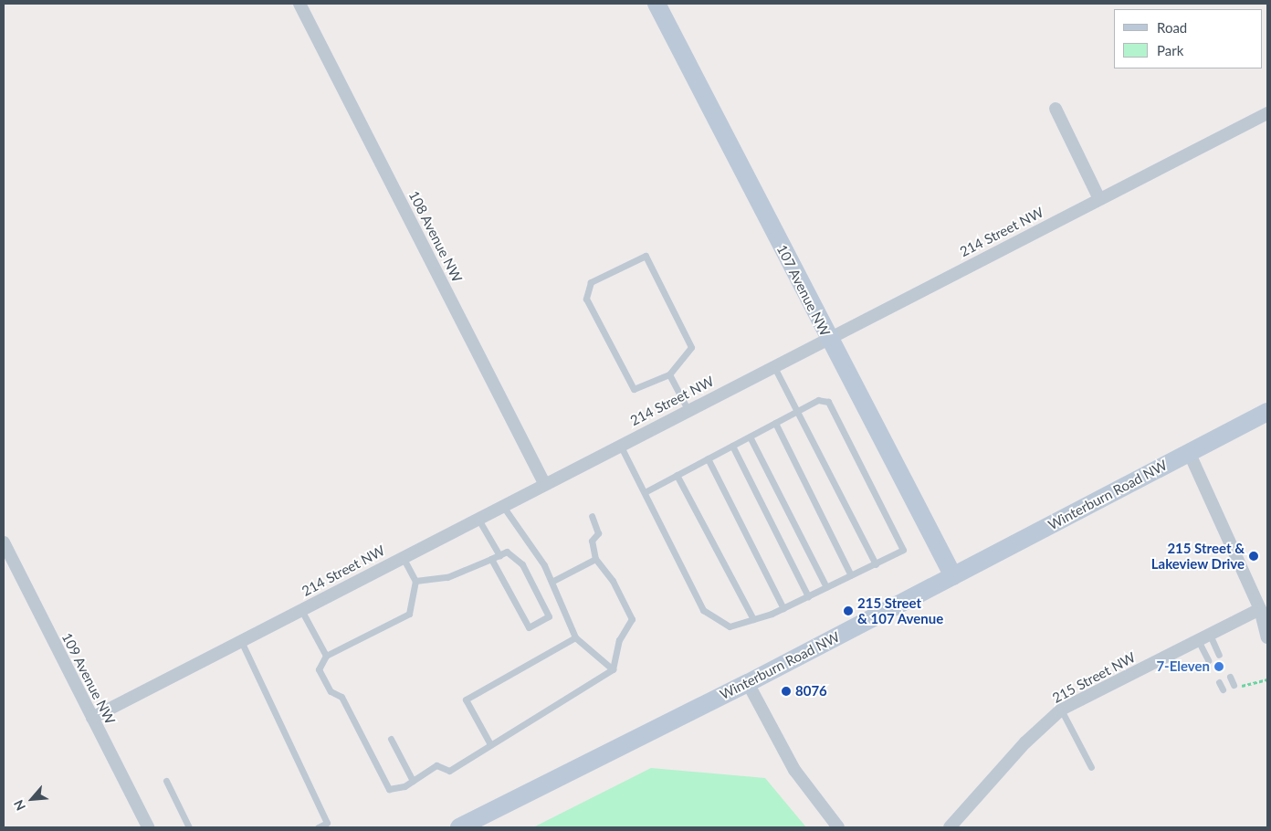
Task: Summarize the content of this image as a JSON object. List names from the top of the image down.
{
  "streets": {
    "main road": ["107 Avenue NW", "Winterburn Road NW"],
    "street": [
      "214 Street NW",
      "108 Avenue NW",
      "215 Street NW",
      "109 Avenue NW"
    ]
  },
  "crossings": [
    ["214 Street NW", "108 Avenue NW"],
    ["214 Street NW", "107 Avenue NW"],
    ["214 Street NW", "109 Avenue NW"],
    ["107 Avenue NW", "Winterburn Road NW"]
  ],
  "places": [
    "215 Street & Lakeview Drive",
    "215 Street & 107 Avenue",
    "7-Eleven",
    "8076"
  ],
  "legend": ["Road", "Park"],
  "north": "bottom left"
}
